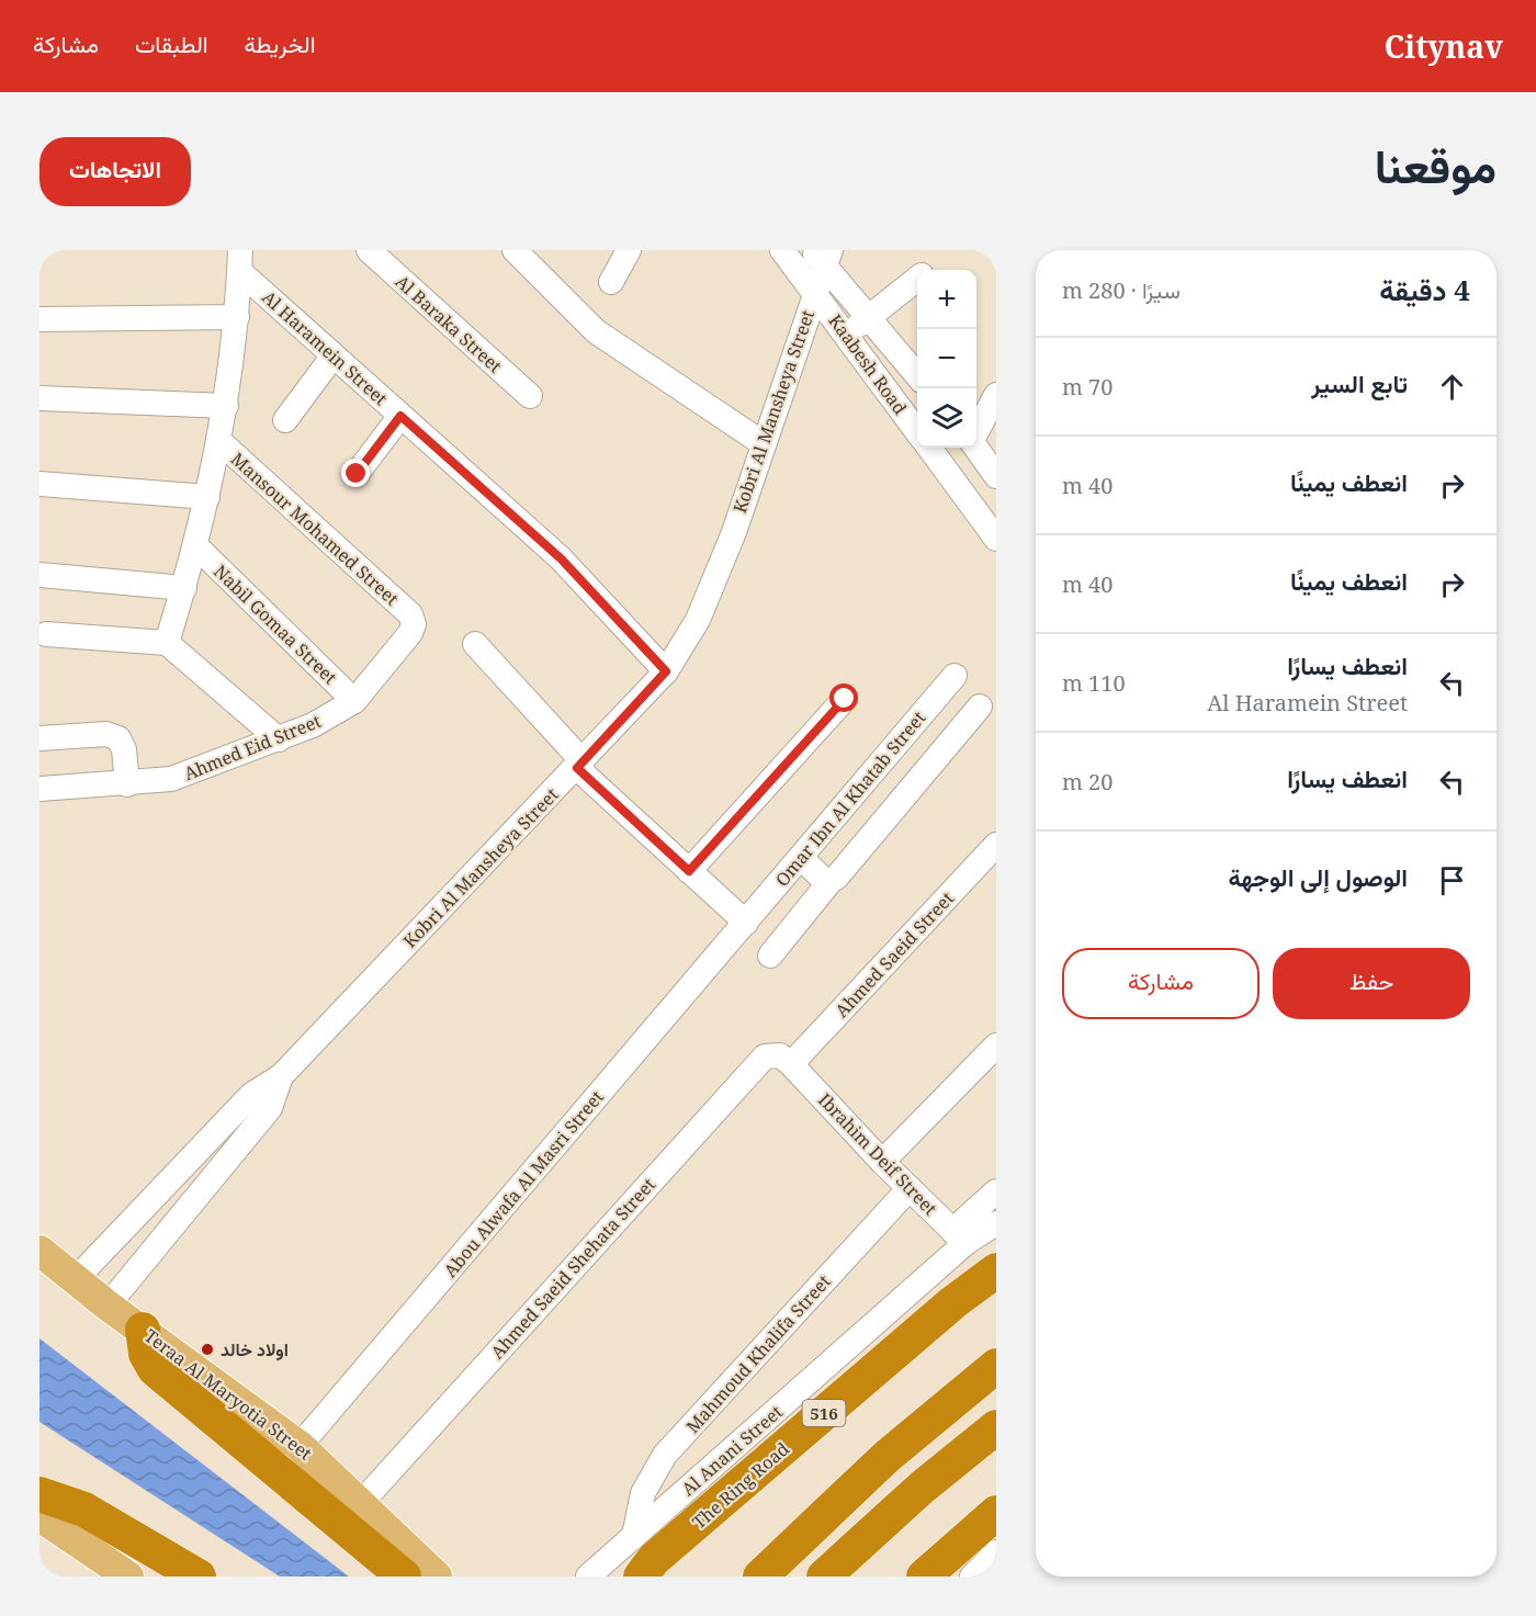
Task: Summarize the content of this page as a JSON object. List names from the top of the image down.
{
  "streets": {
    "highway": ["516", "The Ring Road"],
    "main road": ["Teraa Al Maryotia Street"],
    "street": [
      "Al Baraka Street",
      "Al Haramein Street",
      "Kaabesh Road",
      "Kobri Al Mansheya Street",
      "Mansour Mohamed Street",
      "Nabil Gomaa Street",
      "Ahmed Eid Street",
      "Omar Ibn Al Khatab Street",
      "Ahmed Saeid Street",
      "Ibrahim Deif Street",
      "Abou Alwafa Al Masri Street",
      "Ahmed Saeid Shehata Street",
      "Mahmoud Khalifa Street",
      "Al Anani Street"
    ]
  },
  "crossings": [
    ["Al Haramein Street", "Kobri Al Mansheya Street"],
    ["Kaabesh Road", "Kobri Al Mansheya Street"],
    ["Kobri Al Mansheya Street", "Teraa Al Maryotia Street"],
    ["Mansour Mohamed Street", "Ahmed Eid Street"],
    ["Nabil Gomaa Street", "Ahmed Eid Street"],
    ["Omar Ibn Al Khatab Street", "Abou Alwafa Al Masri Street"],
    ["Ahmed Saeid Street", "Ibrahim Deif Street"],
    ["Ahmed Saeid Street", "Ahmed Saeid Shehata Street"],
    ["Ibrahim Deif Street", "Ahmed Saeid Shehata Street"],
    ["Ibrahim Deif Street", "Mahmoud Khalifa Street"],
    ["Ibrahim Deif Street", "Al Anani Street"],
    ["Abou Alwafa Al Masri Street", "Teraa Al Maryotia Street"],
    ["Ahmed Saeid Shehata Street", "Teraa Al Maryotia Street"],
    ["Mahmoud Khalifa Street", "Al Anani Street"]
  ],
  "places": ["اولاد خالد"],
  "page": {
    "header": "Citynav",
    "nav": ["الخريطة", "الطبقات", "مشاركة"],
    "title": "موقعنا",
    "buttons": [
      "الاتجاهات",
      ["حفظ", "مشاركة"]
    ],
    "heading": ["4 دقيقة", "سيرًا · 280 m"],
    "map_buttons": ["+", "−"],
    "list": [
      ["تابع السير", "70 m"],
      ["انعطف يمينًا", "40 m"],
      ["انعطف يمينًا", "40 m"],
      ["انعطف يسارًا", "Al Haramein Street", "110 m"],
      ["انعطف يسارًا", "20 m"],
      "الوصول إلى الوجهة"
    ]
  }
}
